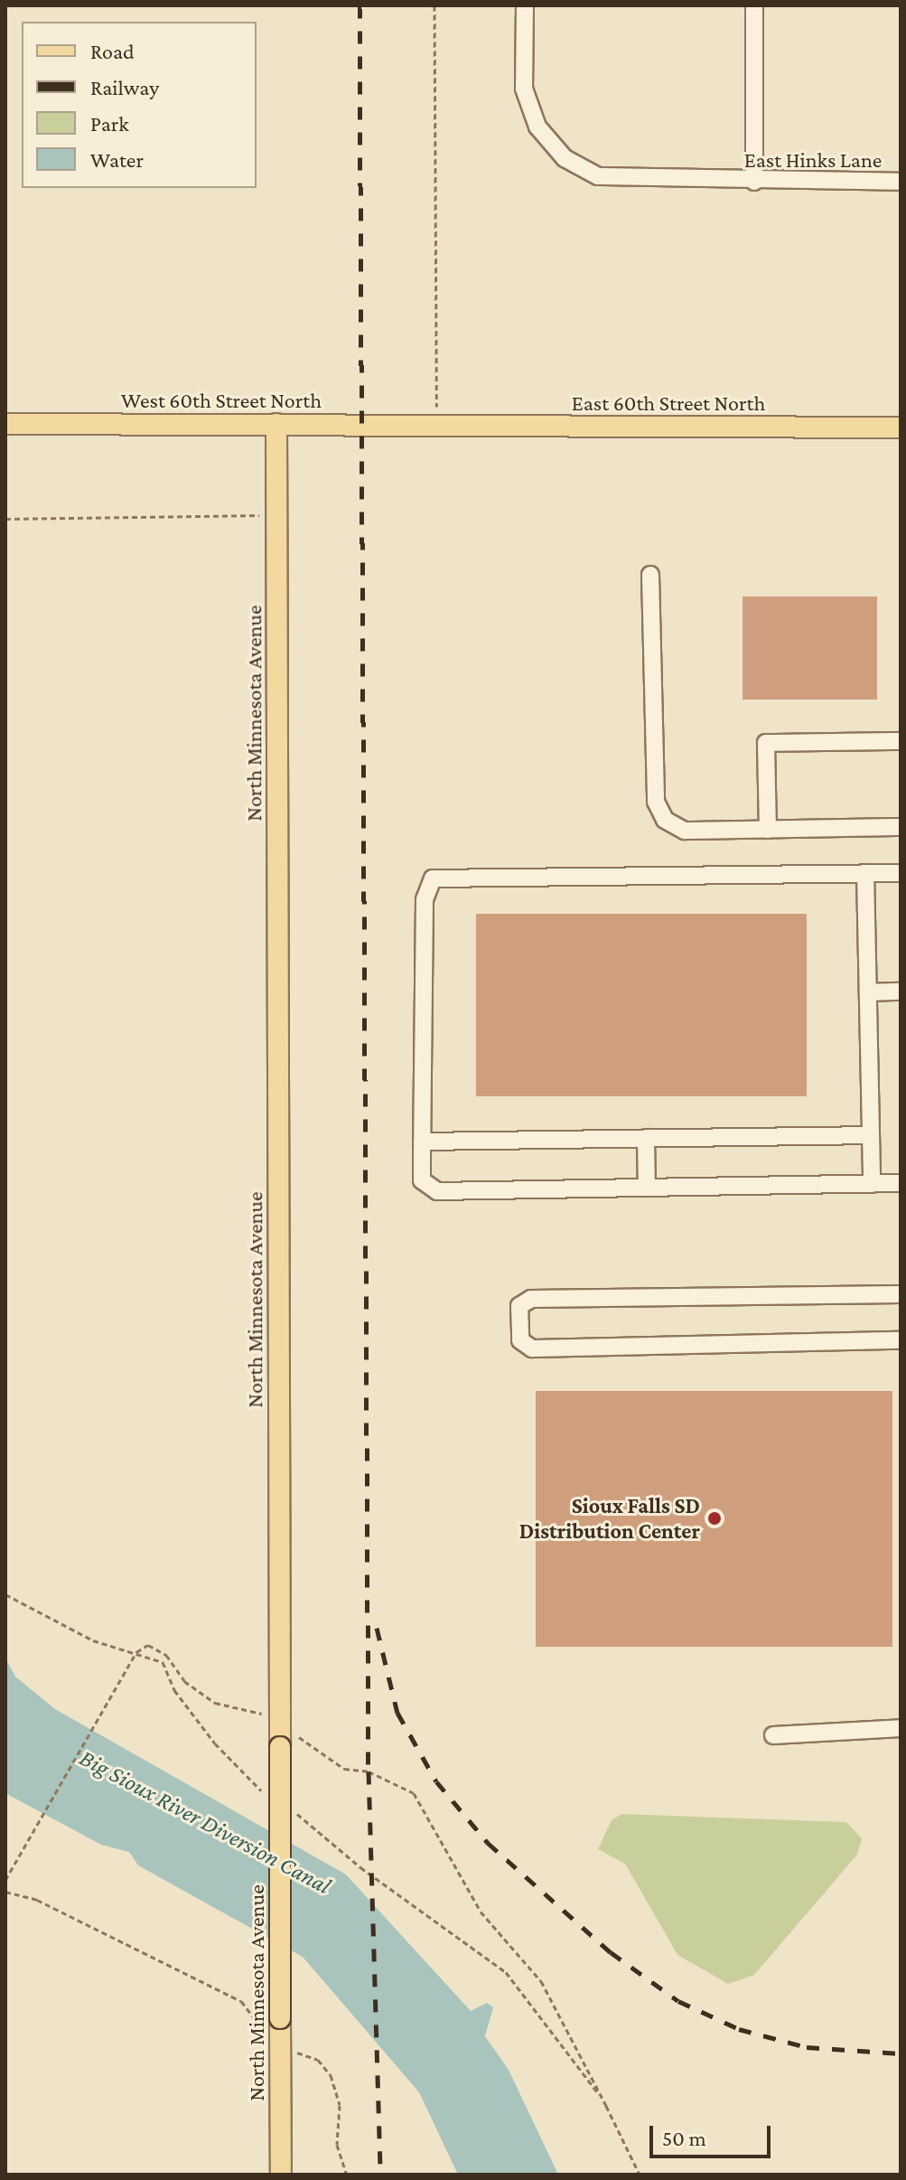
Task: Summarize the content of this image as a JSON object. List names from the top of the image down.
{
  "streets": {
    "main road": ["West 60th Street North", "East 60th Street North", "North Minnesota Avenue"],
    "street": ["East Hinks Lane"]
  },
  "crossings": [
    ["West 60th Street North", "East 60th Street North"],
    ["West 60th Street North", "North Minnesota Avenue"]
  ],
  "water": ["Big Sioux River Diversion Canal"],
  "places": ["Sioux Falls SD Distribution Center"],
  "legend": [
    "Road",
    "Railway",
    "Park",
    "Water"
  ],
  "scale_bar": "50 m"
}
